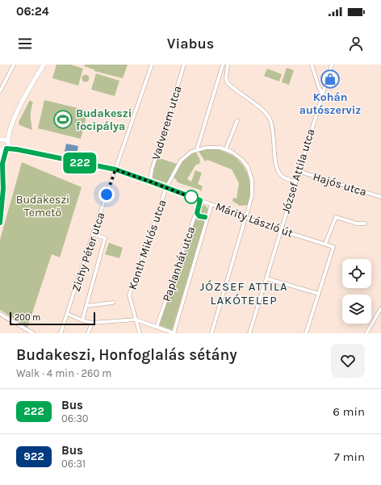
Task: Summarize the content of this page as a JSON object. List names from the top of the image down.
{
  "streets": {
    "street": [
      "Vadverem utca",
      "József Attila utca",
      "Hajós utca",
      "Márity László út",
      "Konth Miklós utca",
      "Zichy Péter utca",
      "Paplanhát utca"
    ]
  },
  "crossings": [
    ["Vadverem utca", "Márity László út"],
    ["József Attila utca", "Hajós utca"],
    ["József Attila utca", "Márity László út"],
    ["Márity László út", "Konth Miklós utca"],
    ["Márity László út", "Zichy Péter utca"],
    ["Márity László út", "Paplanhát utca"]
  ],
  "districts": ["JÓZSEF ATTILA LAKÓTELEP"],
  "parks": ["Budakeszi Temető"],
  "places": {
    "shop": ["Kohán autószerviz"],
    "sports": ["Budakeszi focipálya"]
  },
  "lines": ["bus line 222"],
  "scale_bar": "200 m",
  "page": {
    "status": "06:24",
    "header": "Viabus",
    "on_map": "222",
    "scale": "200 m",
    "heading": ["Budakeszi, Honfoglalás sétány", "Walk · 4 min · 260 m"],
    "list": [
      {
        "mark": "222",
        "name": "Bus",
        "note": "06:30",
        "value": "6 min"
      },
      {
        "mark": "922",
        "name": "Bus",
        "note": "06:31",
        "value": "7 min"
      }
    ]
  }
}
